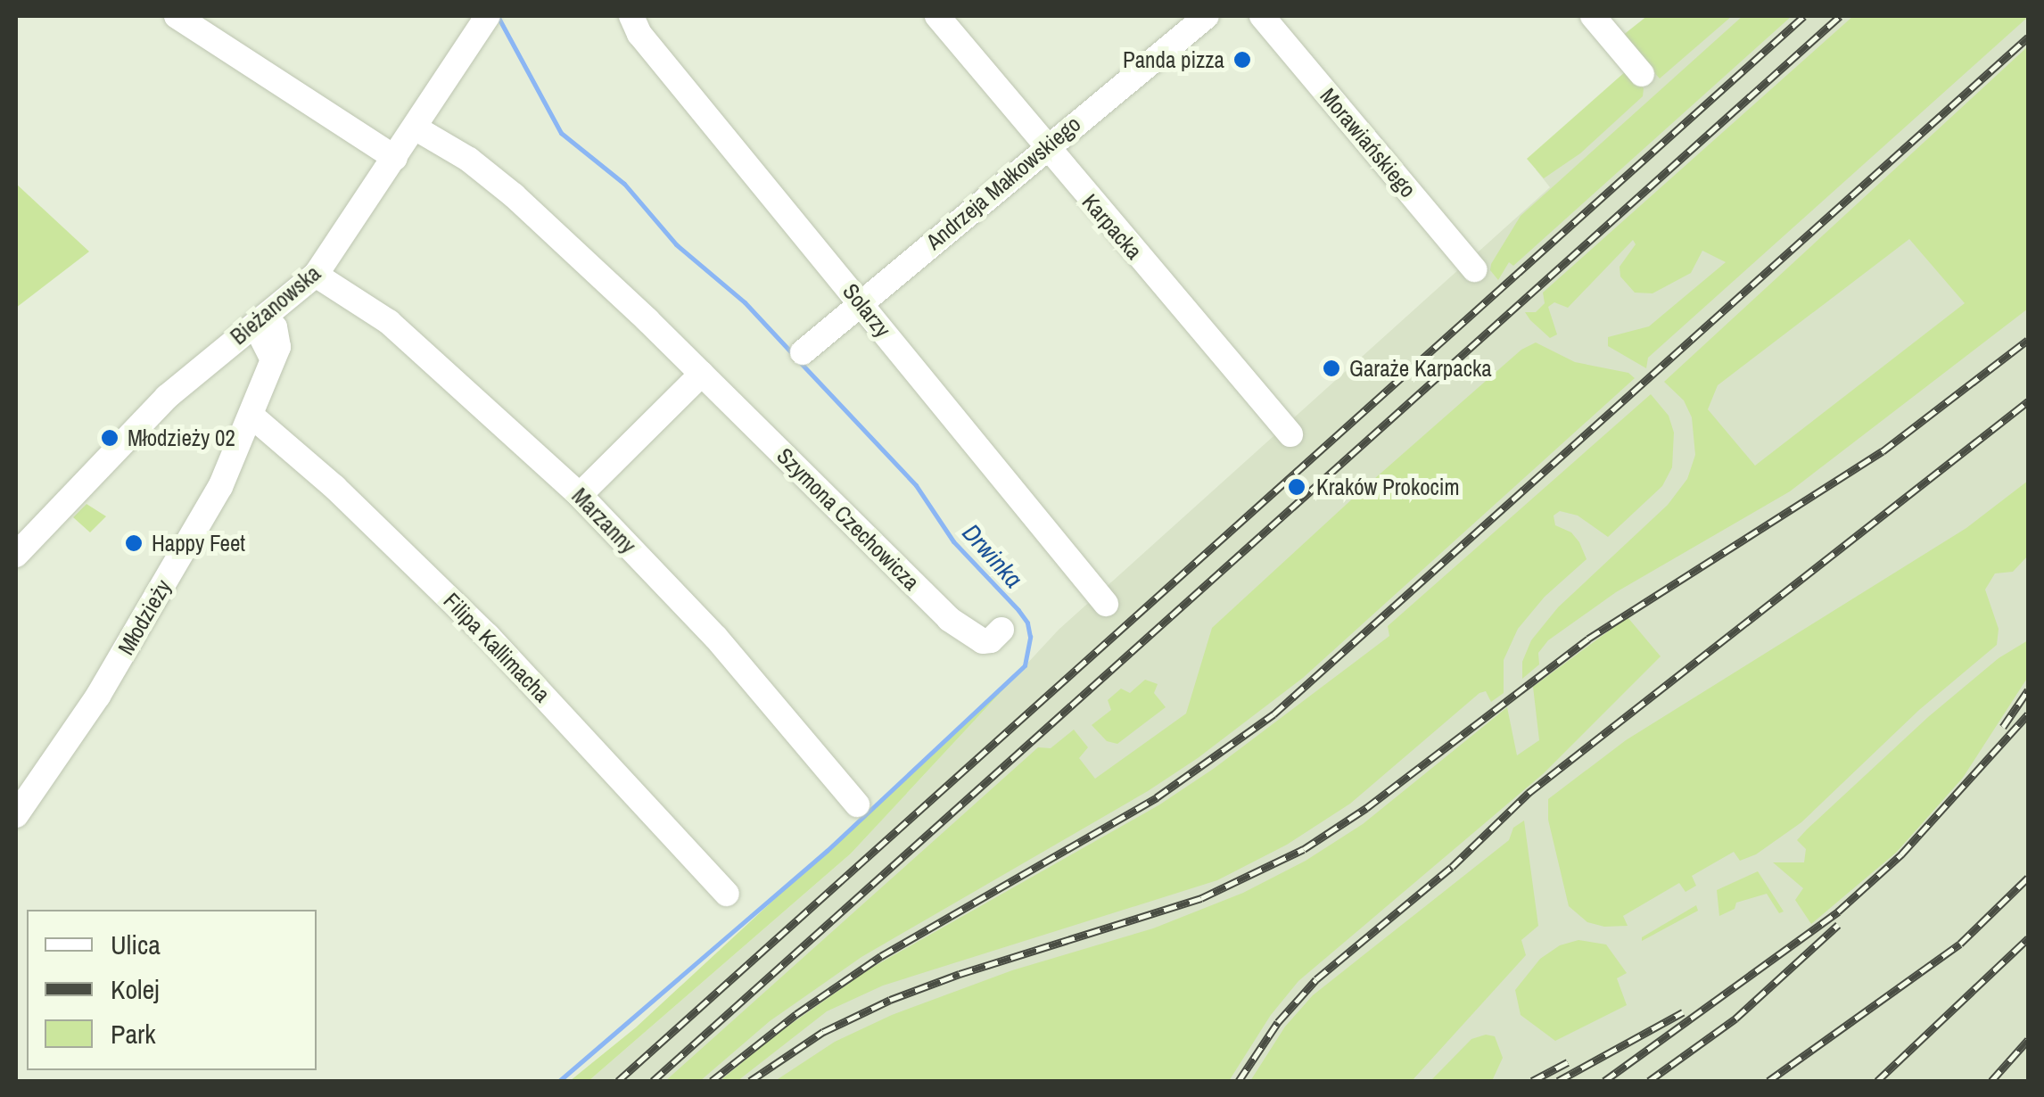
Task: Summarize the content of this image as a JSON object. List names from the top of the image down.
{
  "streets": {
    "street": [
      "Morawiańskiego",
      "Andrzeja Małkowskiego",
      "Karpacka",
      "Bieżanowska",
      "Solarzy",
      "Szymona Czechowicza",
      "Marzanny",
      "Młodzieży",
      "Filipa Kallimacha"
    ]
  },
  "crossings": [
    ["Andrzeja Małkowskiego", "Karpacka"],
    ["Andrzeja Małkowskiego", "Solarzy"],
    ["Bieżanowska", "Szymona Czechowicza"],
    ["Bieżanowska", "Marzanny"],
    ["Bieżanowska", "Młodzieży"],
    ["Młodzieży", "Filipa Kallimacha"]
  ],
  "water": ["Drwinka"],
  "places": [
    "Panda pizza",
    "Garaże Karpacka",
    "Młodzieży 02",
    "Kraków Prokocim",
    "Happy Feet"
  ],
  "legend": ["Ulica", "Kolej", "Park"]
}
